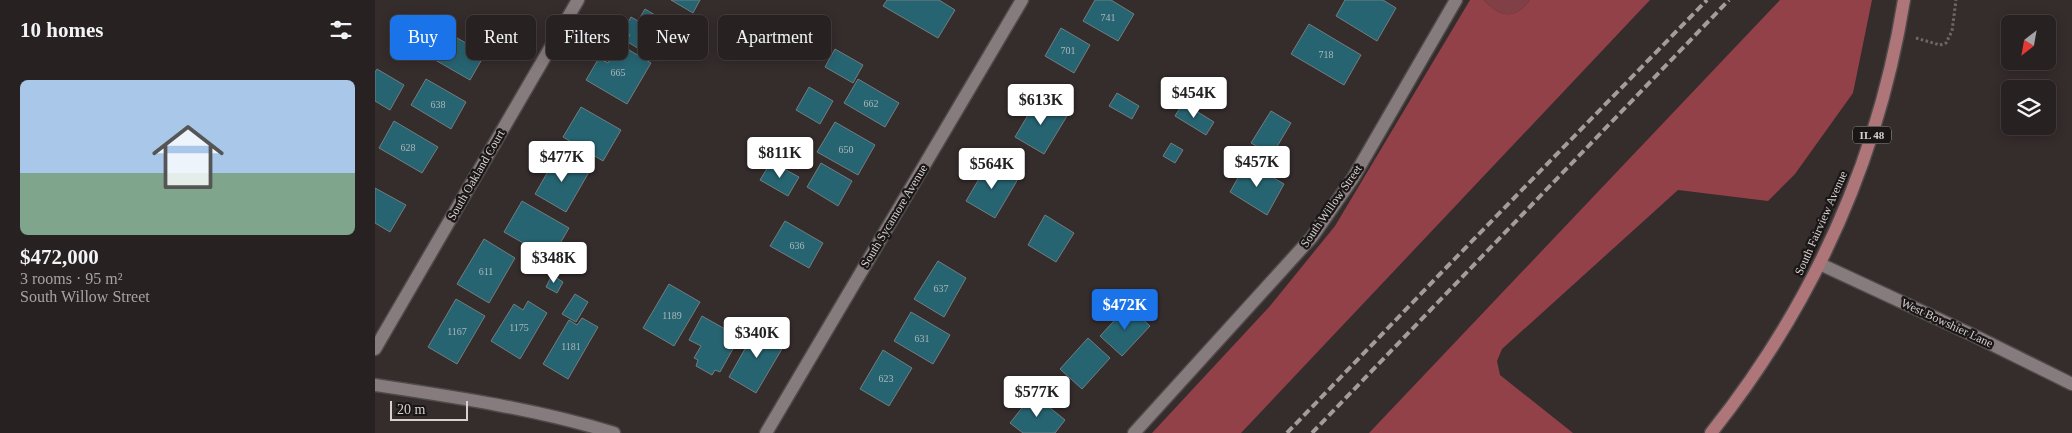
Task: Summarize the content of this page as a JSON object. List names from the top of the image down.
{
  "streets": {
    "main road": ["IL 48", "South Fairview Avenue"],
    "street": [
      "South Oakland Court",
      "South Willow Street",
      "South Sycamore Avenue",
      "West Bowshier Lane"
    ]
  },
  "crossings": [
    ["South Fairview Avenue", "West Bowshier Lane"]
  ],
  "house_numbers": [
    "741",
    "701",
    "718",
    "665",
    "662",
    "638",
    "628",
    "650",
    "636",
    "611",
    "637",
    "1189",
    "1175",
    "1167",
    "631",
    "1181",
    "623"
  ],
  "scale_bar": "20 m",
  "north": "bottom left",
  "page": {
    "heading": "10 homes",
    "chip": [
      "Buy",
      "Rent",
      "Filters",
      "New",
      "Apartment"
    ],
    "list": [
      {
        "name": "$472,000",
        "note": "3 rooms · 95 m² · South Willow Street"
      }
    ],
    "price": [
      "$454K",
      "$613K",
      "$811K",
      "$477K",
      "$457K",
      "$564K",
      "$348K",
      "$472K",
      "$340K",
      "$577K"
    ],
    "scale": "20 m"
  }
}
